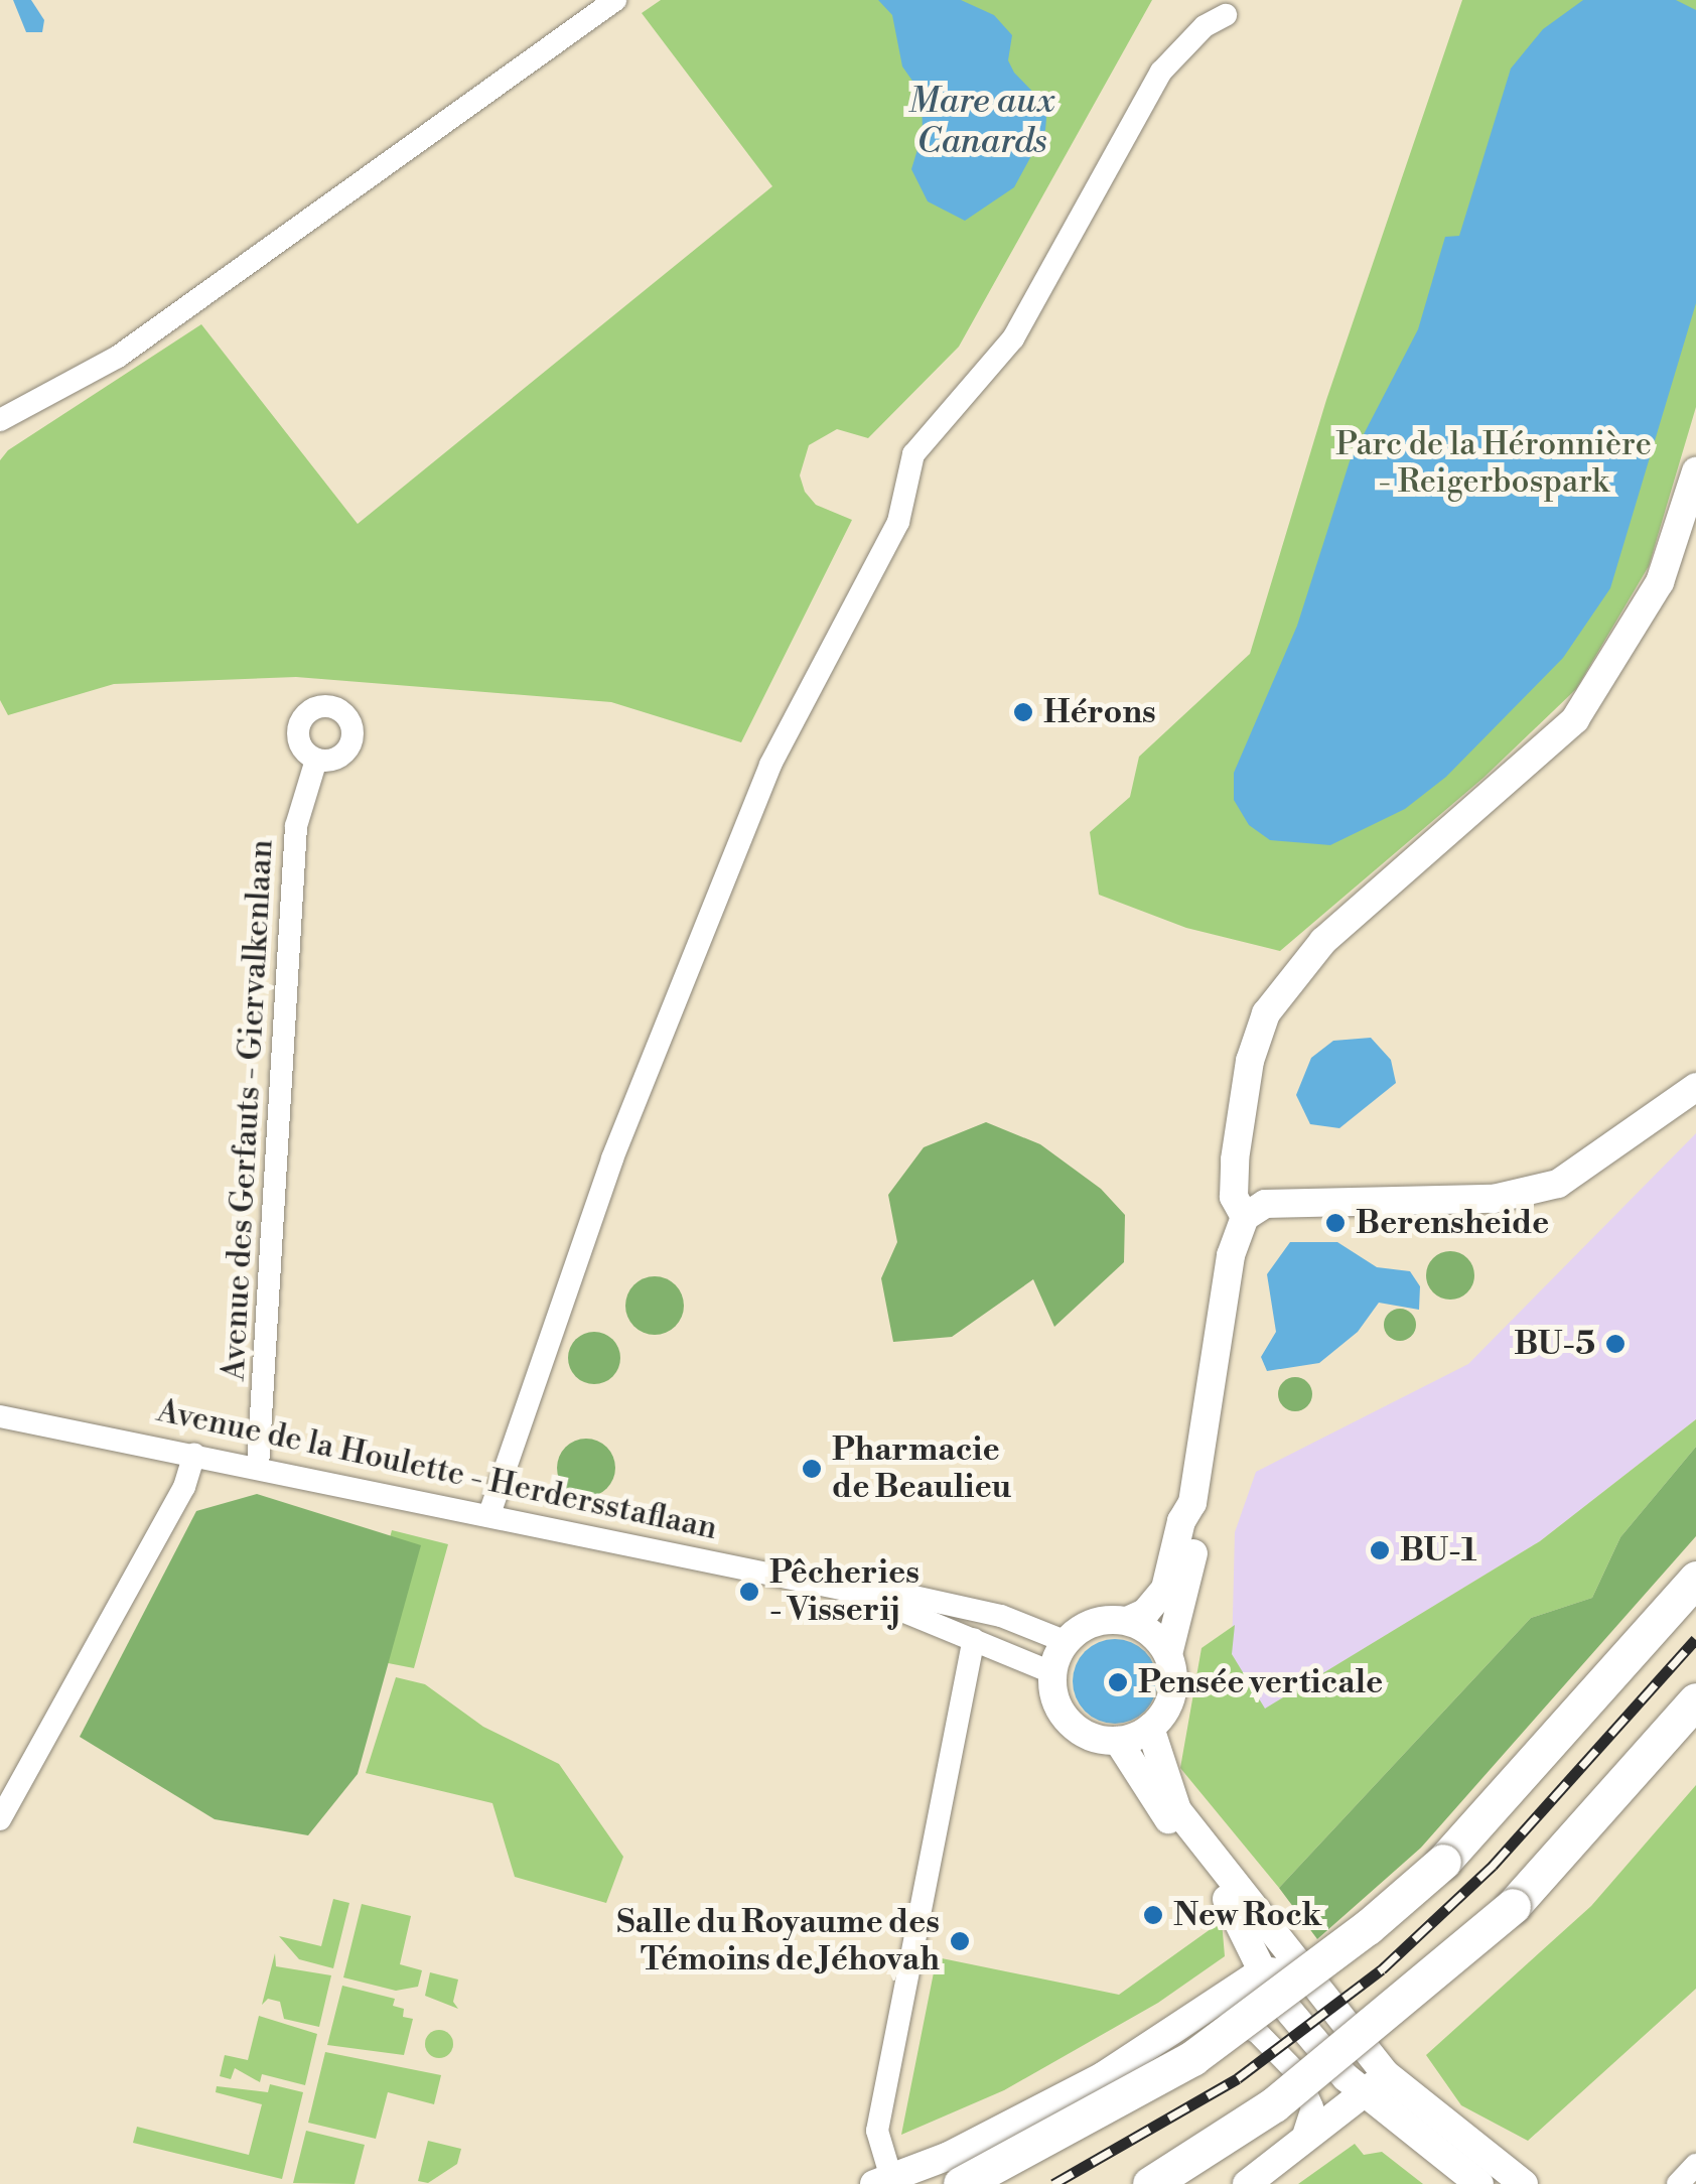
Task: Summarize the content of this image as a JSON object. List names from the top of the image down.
{
  "streets": {
    "street": ["Avenue des Gerfauts - Giervalkenlaan", "Avenue de la Houlette - Herdersstaflaan"]
  },
  "crossings": [
    ["Avenue des Gerfauts - Giervalkenlaan", "Avenue de la Houlette - Herdersstaflaan"]
  ],
  "water": ["Mare aux Canards"],
  "parks": ["Parc de la Héronnière - Reigerbospark"],
  "places": [
    "Hérons",
    "Berensheide",
    "BU-5",
    "Pharmacie de Beaulieu",
    "BU-1",
    "Pêcheries - Visserij",
    "Pensée verticale",
    "New Rock",
    "Salle du Royaume des Témoins de Jéhovah"
  ]
}
